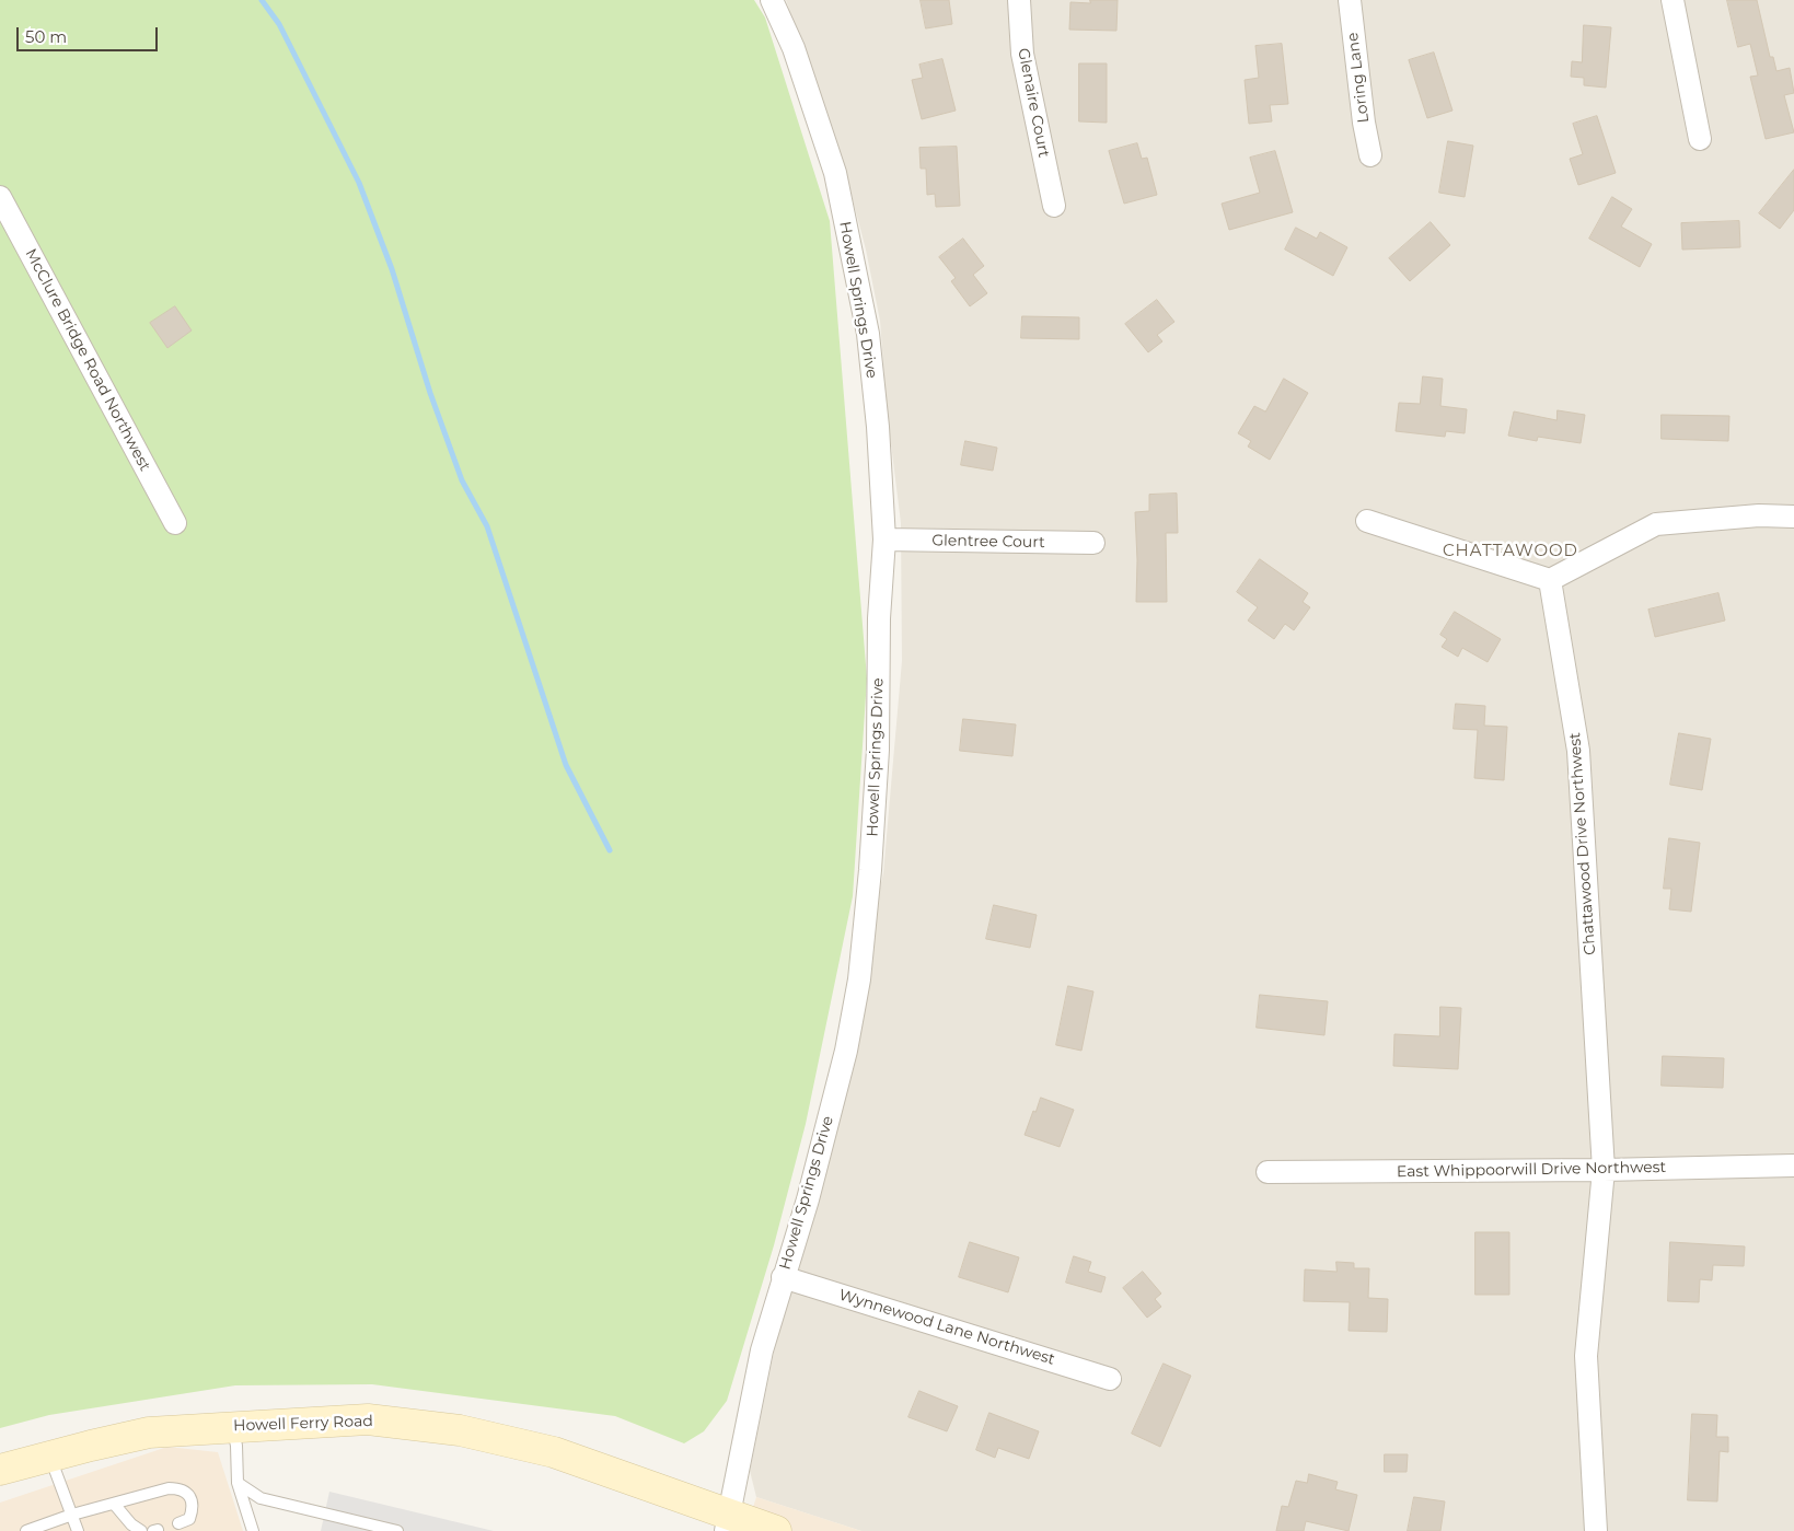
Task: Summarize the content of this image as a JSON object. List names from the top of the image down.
{
  "streets": {
    "street": [
      "Loring Lane",
      "Glenaire Court",
      "Howell Springs Drive",
      "McClure Bridge Road Northwest",
      "Glentree Court",
      "Chattawood Drive Northwest",
      "East Whippoorwill Drive Northwest",
      "Wynnewood Lane Northwest",
      "Howell Ferry Road"
    ]
  },
  "crossings": [
    ["Howell Springs Drive", "Glentree Court"],
    ["Howell Springs Drive", "Wynnewood Lane Northwest"],
    ["Howell Springs Drive", "Howell Ferry Road"],
    ["Chattawood Drive Northwest", "East Whippoorwill Drive Northwest"]
  ],
  "districts": ["CHATTAWOOD"],
  "scale_bar": "50 m"
}
